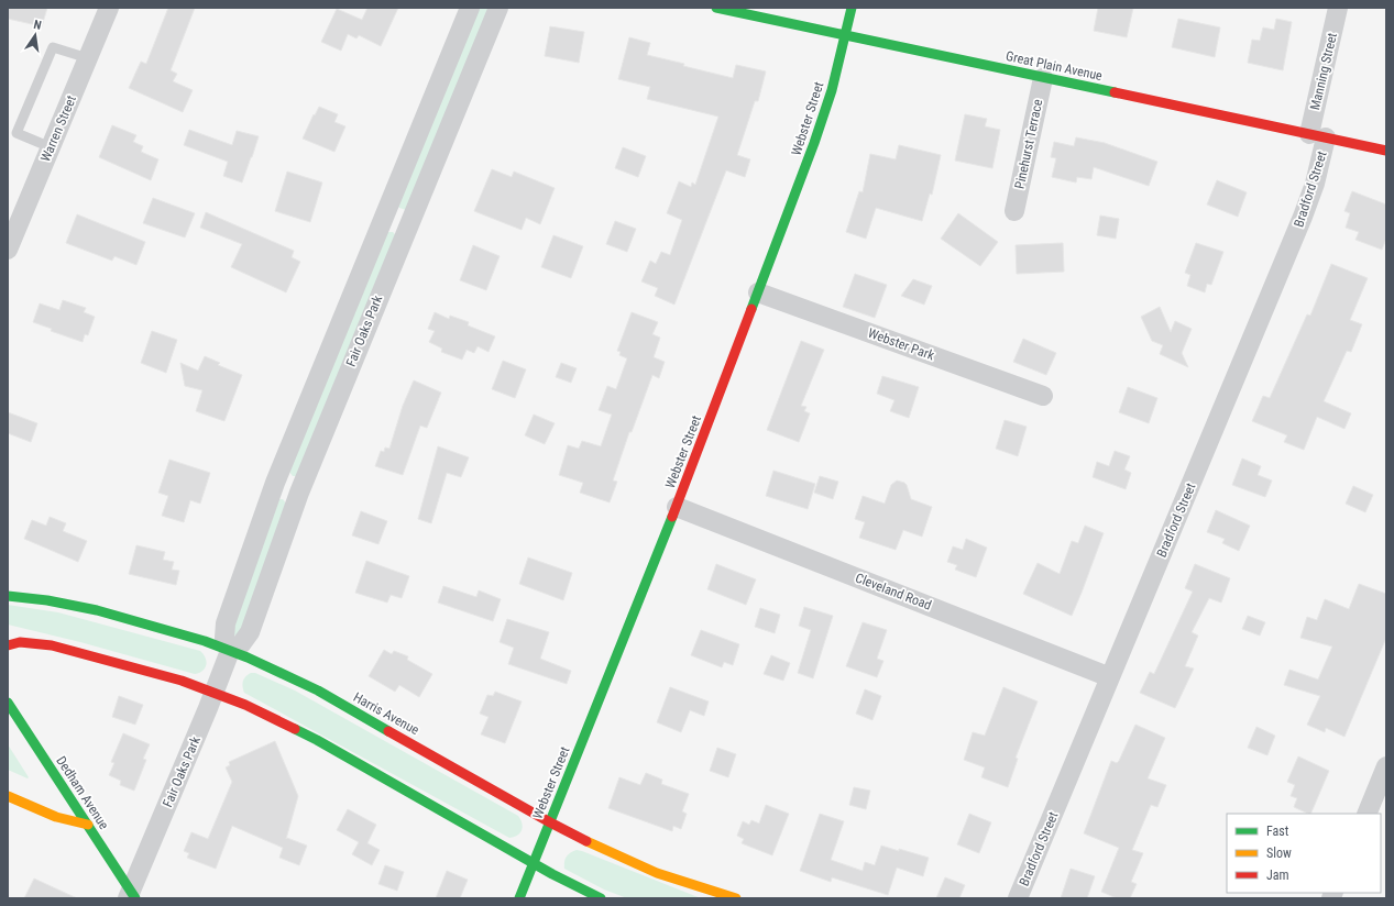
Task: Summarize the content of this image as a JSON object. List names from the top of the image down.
{
  "streets": {
    "street": [
      "Great Plain Avenue",
      "Manning Street",
      "Webster Street",
      "Warren Street",
      "Pinehurst Terrace",
      "Bradford Street",
      "Fair Oaks Park",
      "Webster Park",
      "Cleveland Road",
      "Harris Avenue",
      "Dedham Avenue"
    ]
  },
  "crossings": [
    ["Great Plain Avenue", "Manning Street"],
    ["Great Plain Avenue", "Webster Street"],
    ["Great Plain Avenue", "Pinehurst Terrace"],
    ["Great Plain Avenue", "Bradford Street"],
    ["Manning Street", "Bradford Street"],
    ["Webster Street", "Webster Park"],
    ["Webster Street", "Cleveland Road"],
    ["Webster Street", "Harris Avenue"],
    ["Bradford Street", "Cleveland Road"],
    ["Fair Oaks Park", "Harris Avenue"],
    ["Fair Oaks Park", "Dedham Avenue"]
  ],
  "legend": ["Fast", "Slow", "Jam"],
  "north": "top"
}
